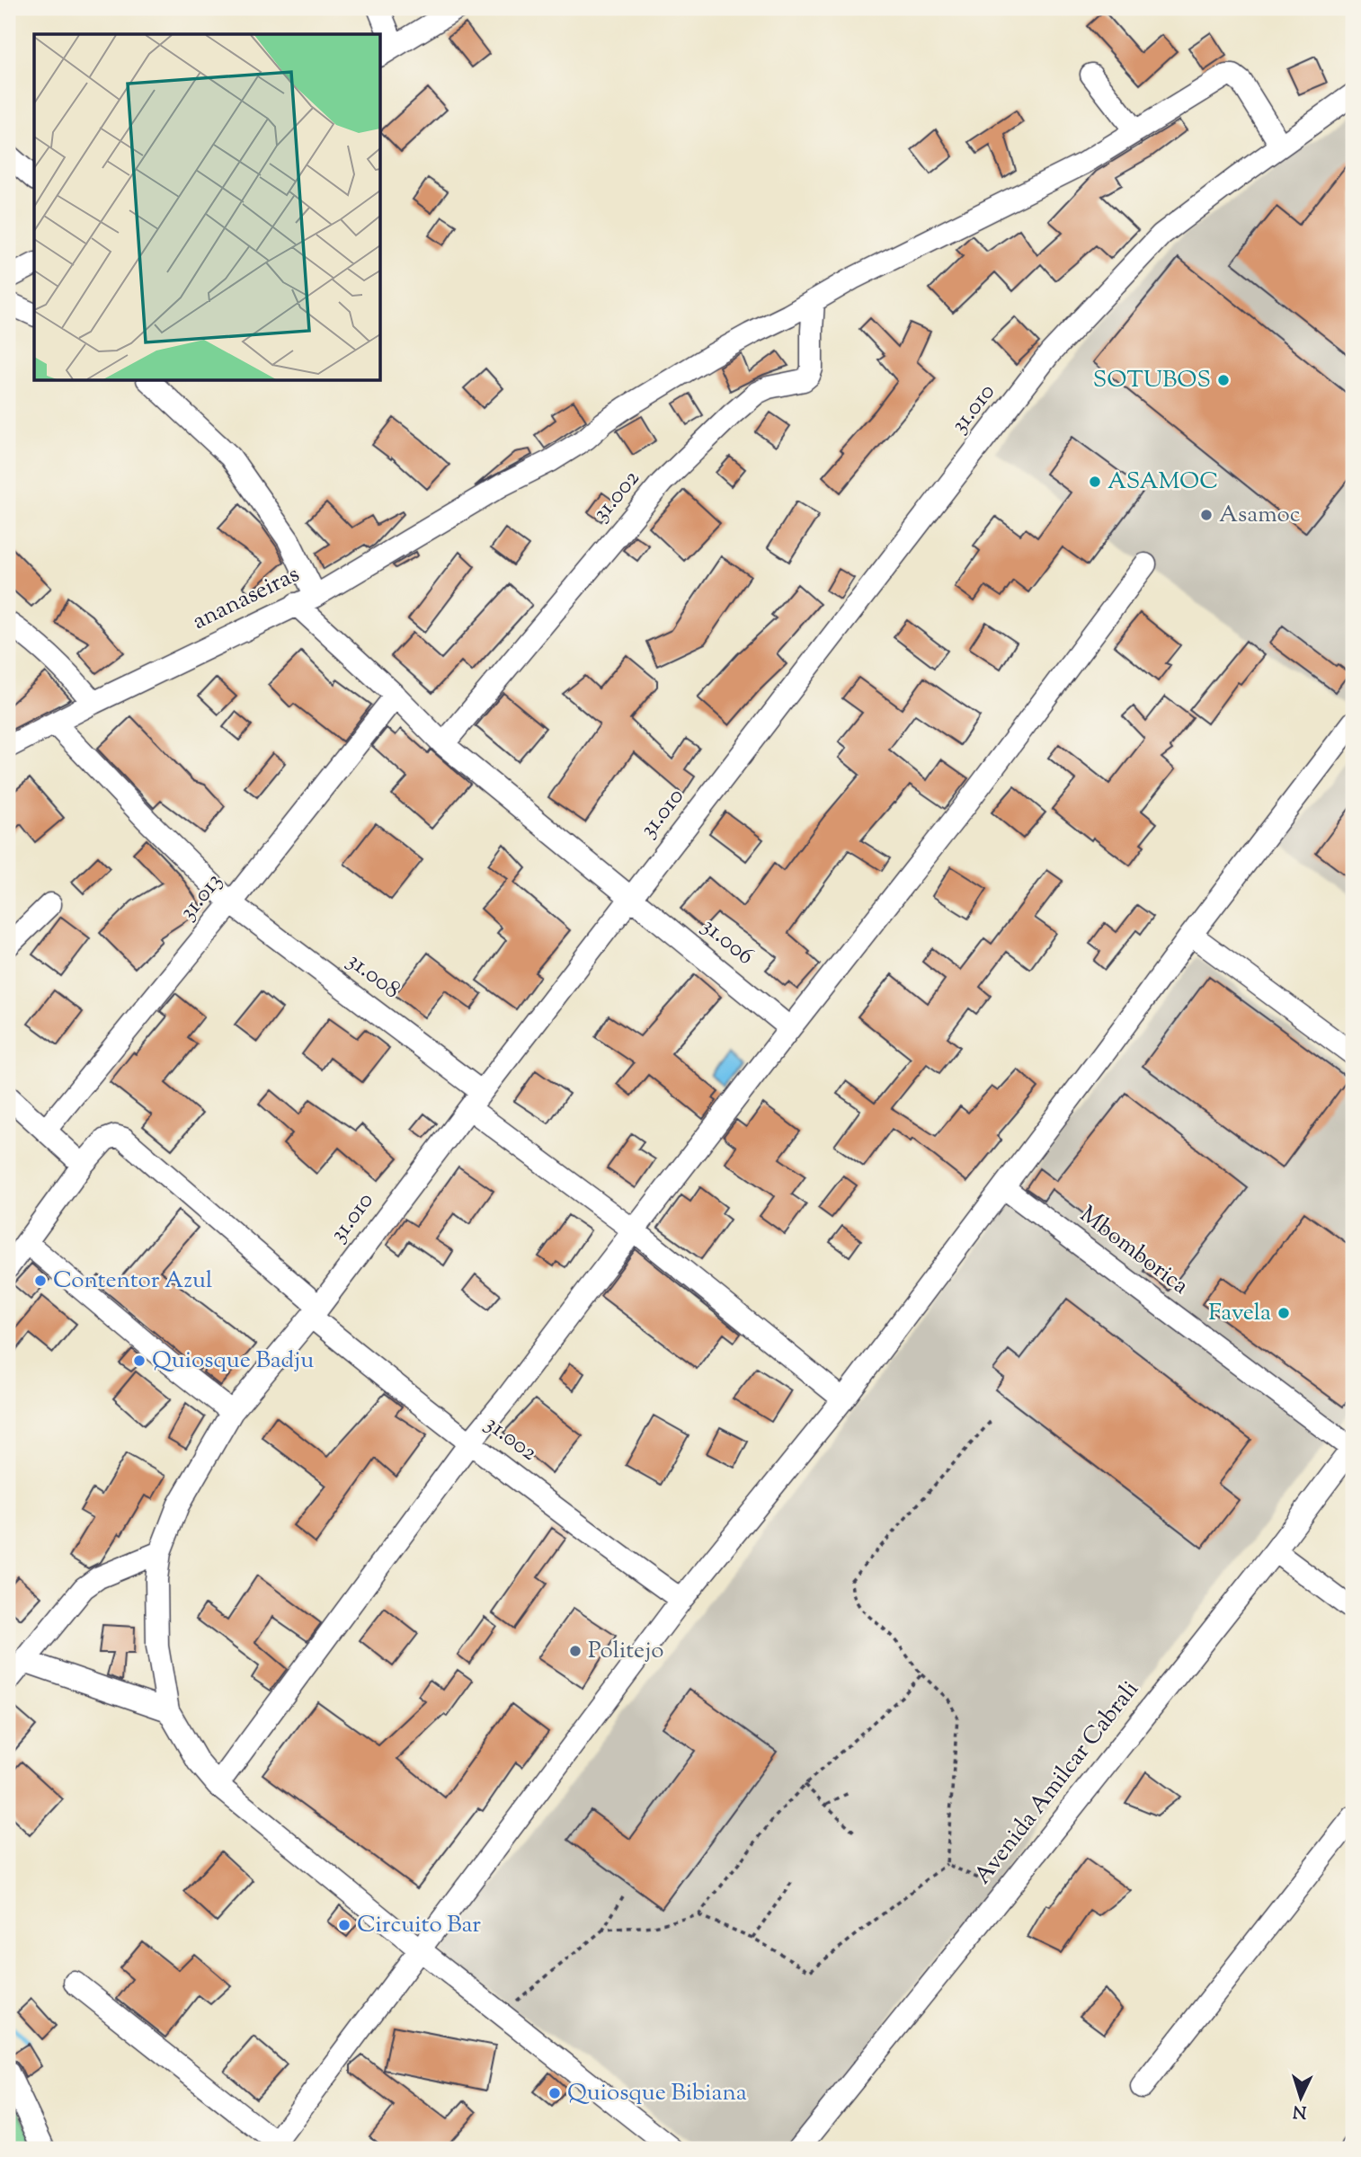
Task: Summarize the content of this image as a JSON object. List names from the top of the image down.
{
  "streets": {
    "street": [
      "31.010",
      "31.002",
      "ananaseiras",
      "31.013",
      "31.006",
      "31.008",
      "Mbomborica",
      "Avenida Amilcar Cabrali"
    ]
  },
  "crossings": [
    ["31.010", "31.002"],
    ["31.010", "ananaseiras"],
    ["31.010", "31.006"],
    ["31.010", "31.008"],
    ["31.002", "ananaseiras"],
    ["31.002", "31.006"],
    ["ananaseiras", "31.006"],
    ["ananaseiras", "31.008"],
    ["31.013", "31.006"],
    ["31.013", "31.008"],
    ["Mbomborica", "Avenida Amilcar Cabrali"]
  ],
  "places": [
    "SOTUBOS",
    "ASAMOC",
    "Asamoc",
    "Contentor Azul",
    "Favela",
    "Quiosque Badju",
    "Politejo",
    "Circuito Bar",
    "Quiosque Bibiana"
  ],
  "north": "bottom"
}
